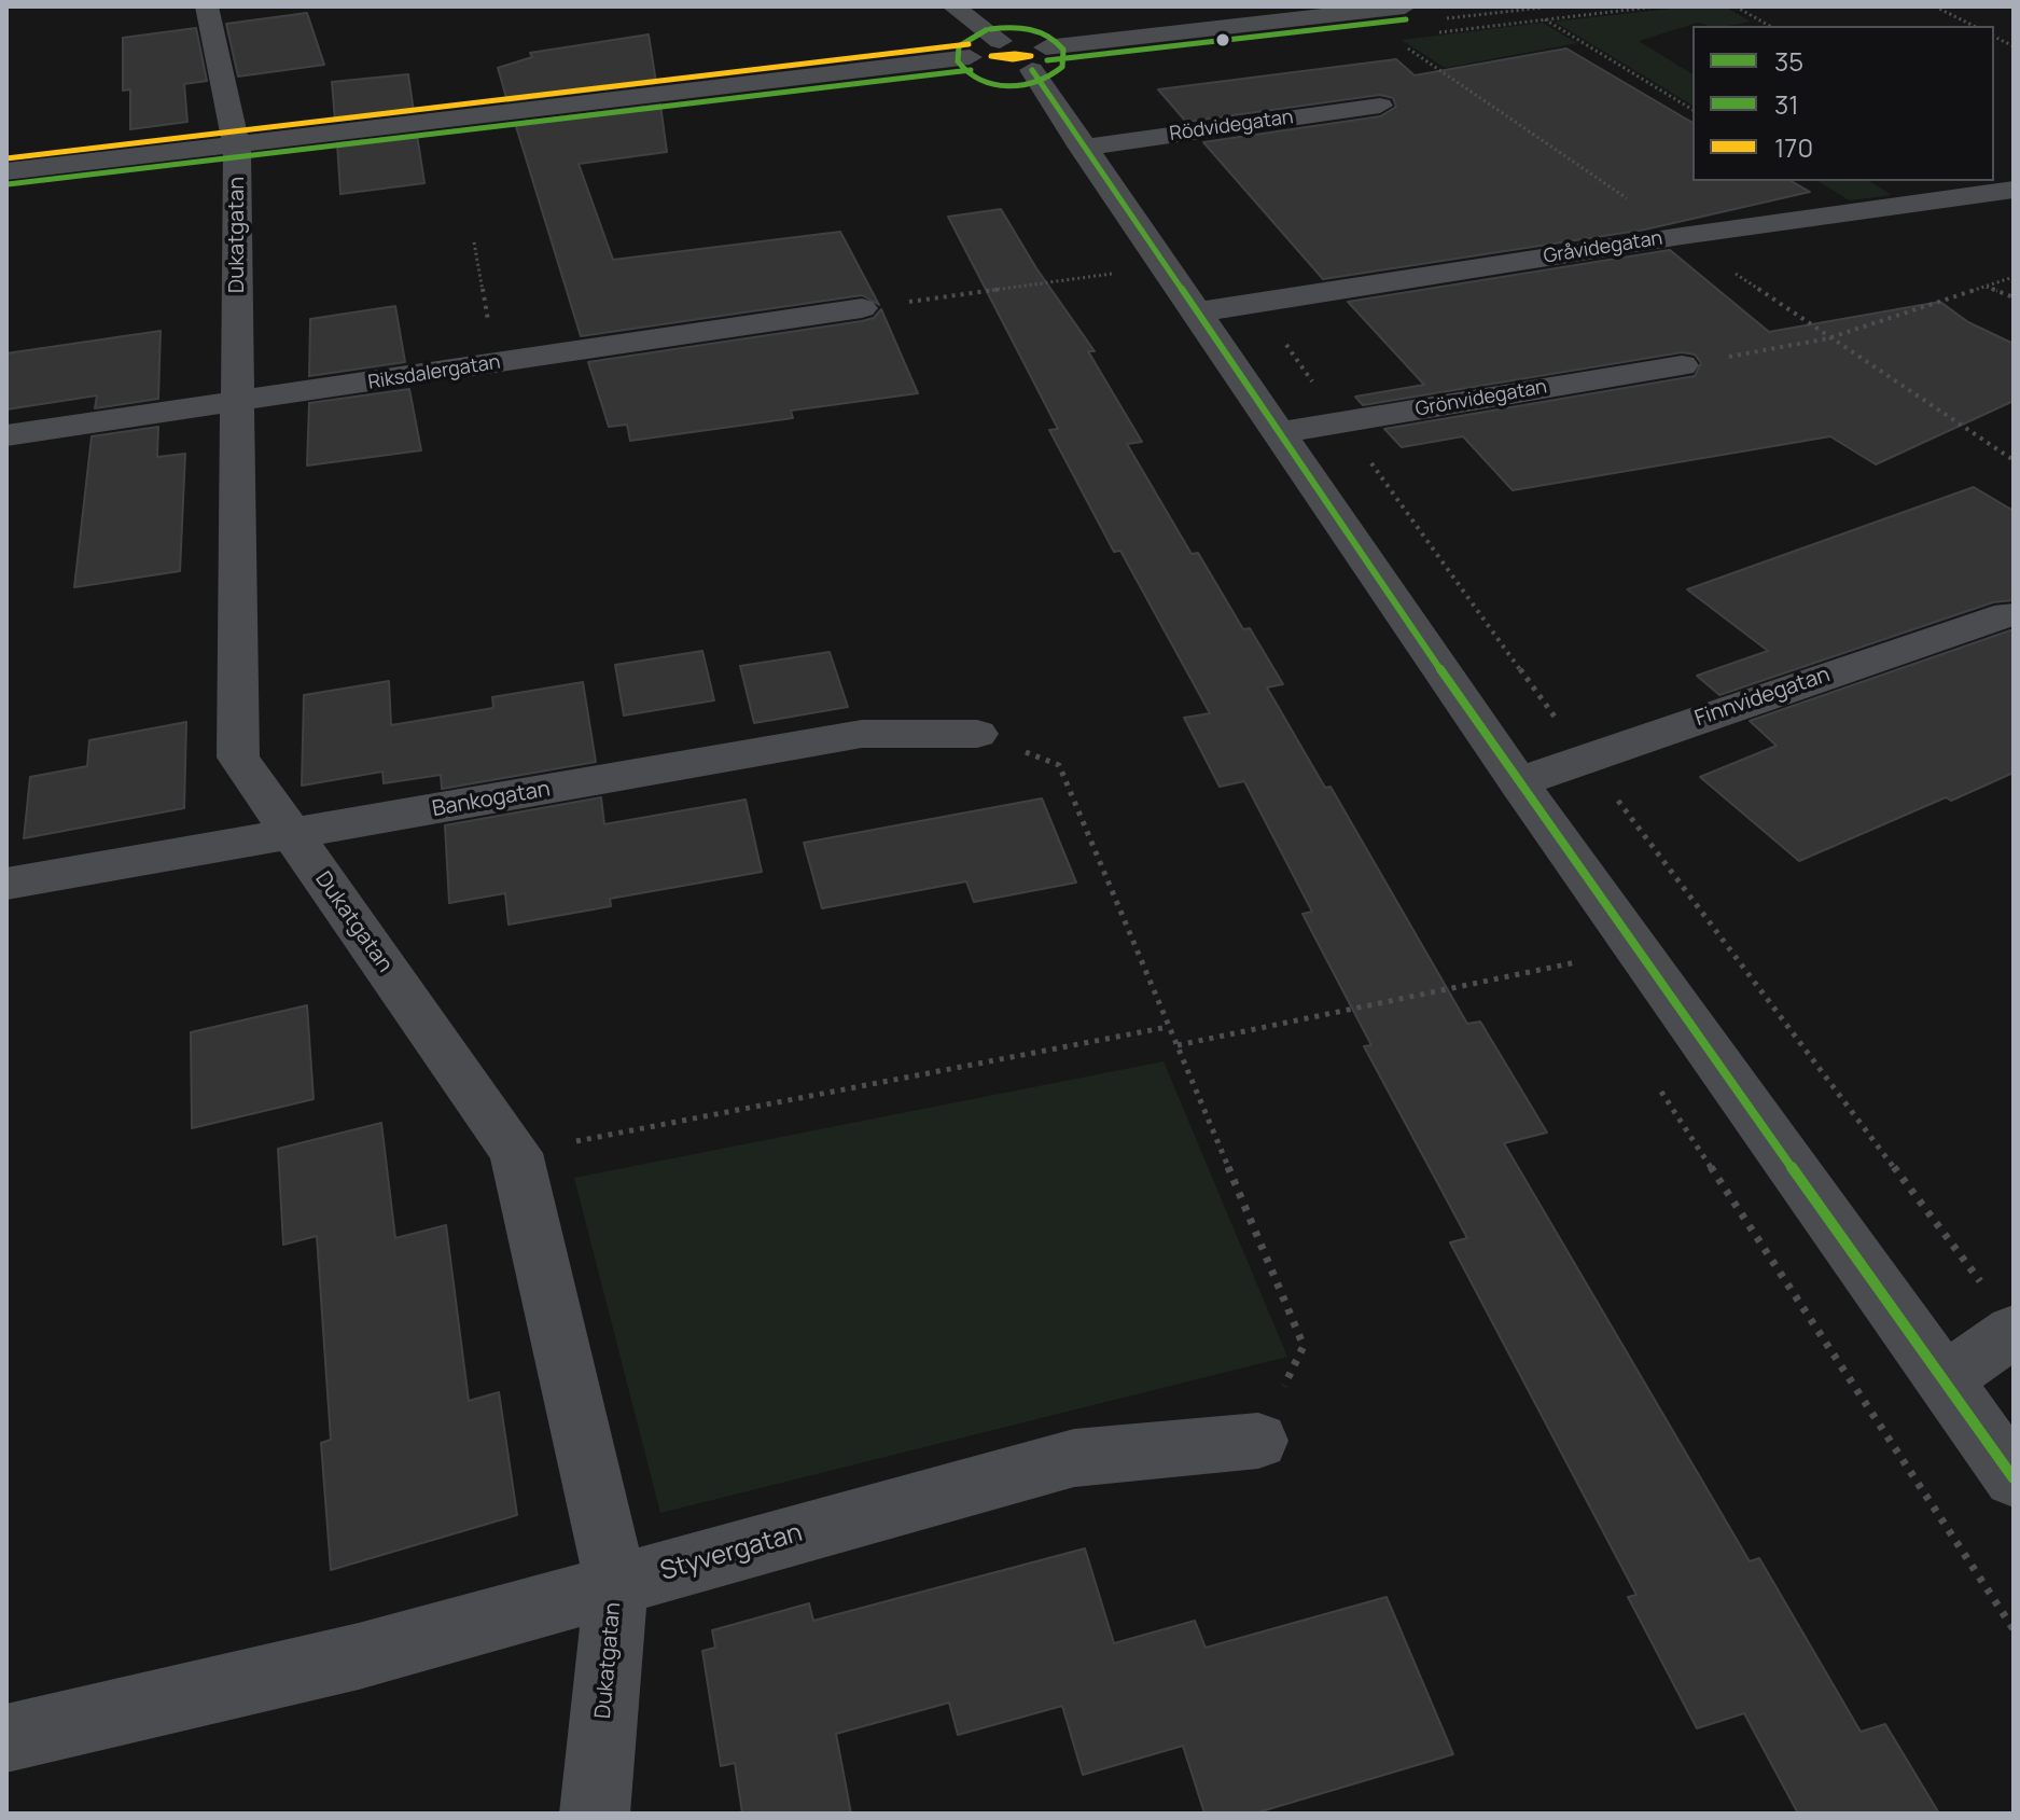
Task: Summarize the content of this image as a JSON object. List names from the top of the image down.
{
  "streets": {
    "street": [
      "Rödvidegatan",
      "Dukatgatan",
      "Gråvidegatan",
      "Riksdalergatan",
      "Grönvidegatan",
      "Finnvidegatan",
      "Bankogatan",
      "Styvergatan"
    ]
  },
  "crossings": [
    ["Dukatgatan", "Riksdalergatan"],
    ["Dukatgatan", "Bankogatan"],
    ["Dukatgatan", "Styvergatan"]
  ],
  "lines": ["transit line 31", "transit line 170", "transit line 35"],
  "legend": ["35", "31", "170"]
}
